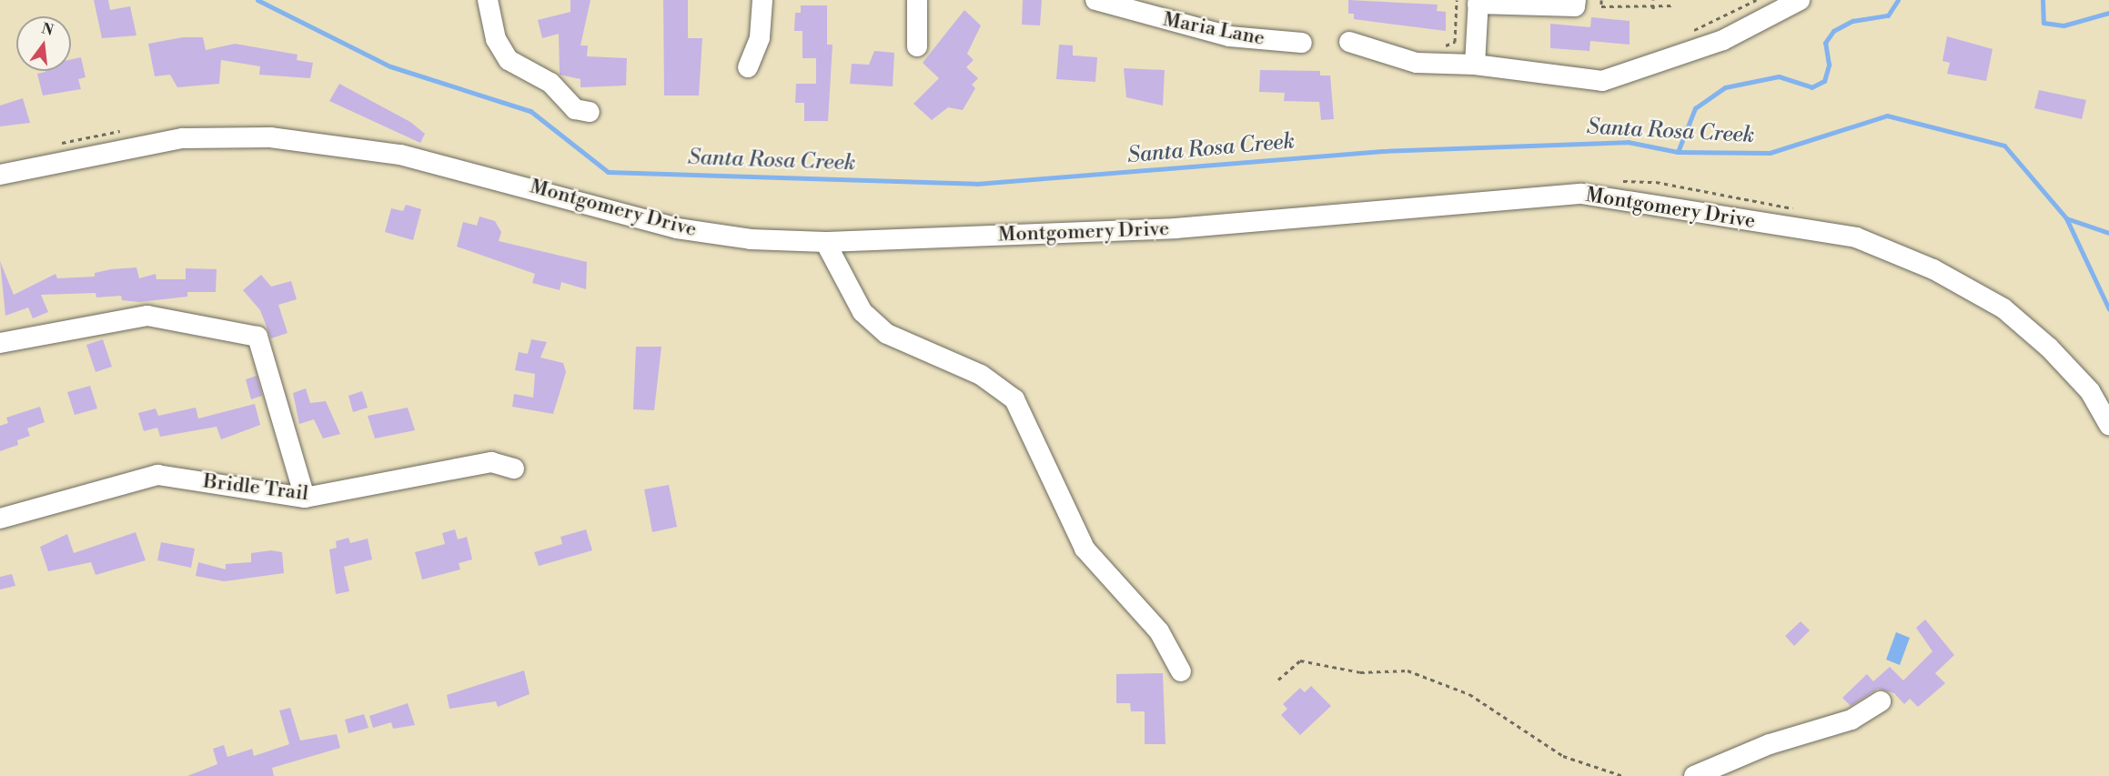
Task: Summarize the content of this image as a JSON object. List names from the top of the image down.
{
  "streets": {
    "street": ["Maria Lane", "Montgomery Drive", "Bridle Trail"]
  },
  "water": ["Santa Rosa Creek"],
  "north": "top"
}
